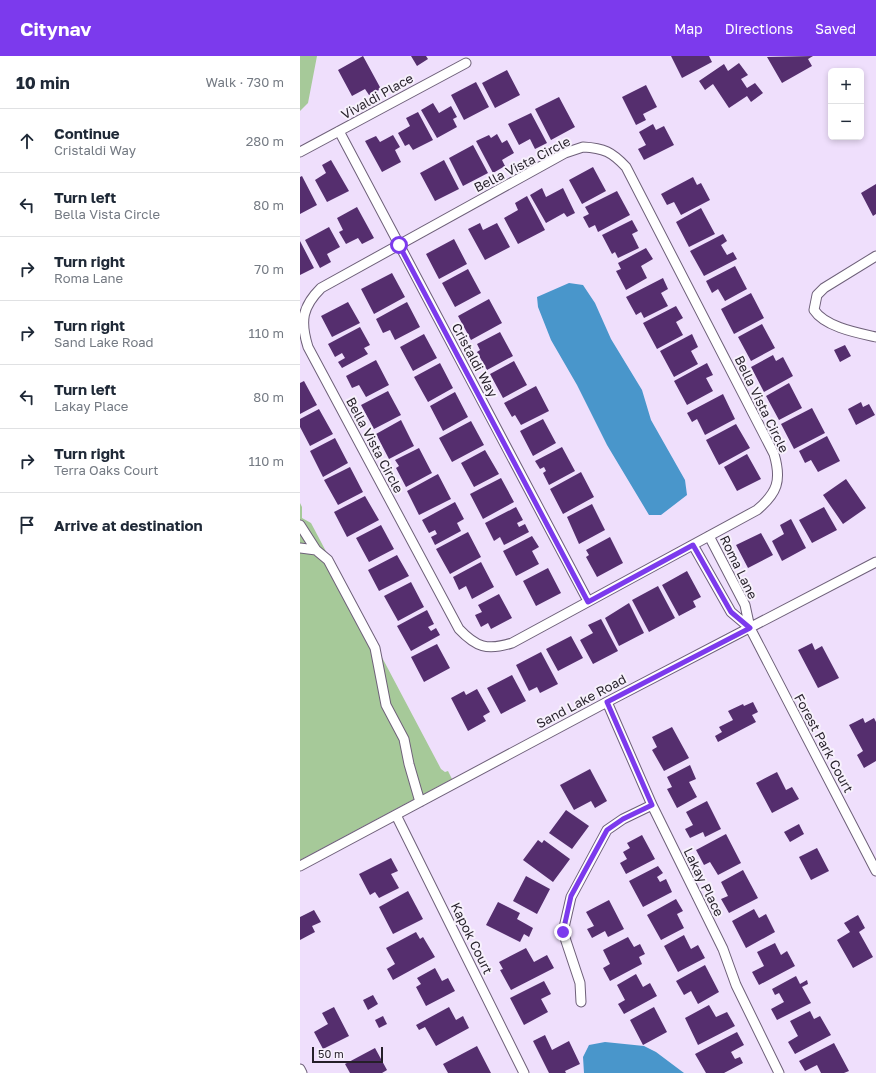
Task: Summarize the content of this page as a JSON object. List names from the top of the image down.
{
  "streets": {
    "street": [
      "Vivaldi Place",
      "Bella Vista Circle",
      "Cristaldi Way",
      "Roma Lane",
      "Sand Lake Road",
      "Forest Park Court",
      "Lakay Place",
      "Kapok Court"
    ]
  },
  "crossings": [
    ["Vivaldi Place", "Cristaldi Way"],
    ["Bella Vista Circle", "Cristaldi Way"],
    ["Bella Vista Circle", "Roma Lane"],
    ["Roma Lane", "Sand Lake Road"],
    ["Roma Lane", "Forest Park Court"],
    ["Sand Lake Road", "Forest Park Court"],
    ["Sand Lake Road", "Lakay Place"],
    ["Sand Lake Road", "Kapok Court"]
  ],
  "scale_bar": "50 m",
  "page": {
    "header": "Citynav",
    "nav": ["Map", "Directions", "Saved"],
    "heading": ["10 min", "Walk · 730 m"],
    "map_buttons": ["+", "−"],
    "list": [
      ["Continue", "Cristaldi Way", "280 m"],
      ["Turn left", "Bella Vista Circle", "80 m"],
      ["Turn right", "Roma Lane", "70 m"],
      ["Turn right", "Sand Lake Road", "110 m"],
      ["Turn left", "Lakay Place", "80 m"],
      ["Turn right", "Terra Oaks Court", "110 m"],
      "Arrive at destination"
    ],
    "scale": "50 m"
  }
}
